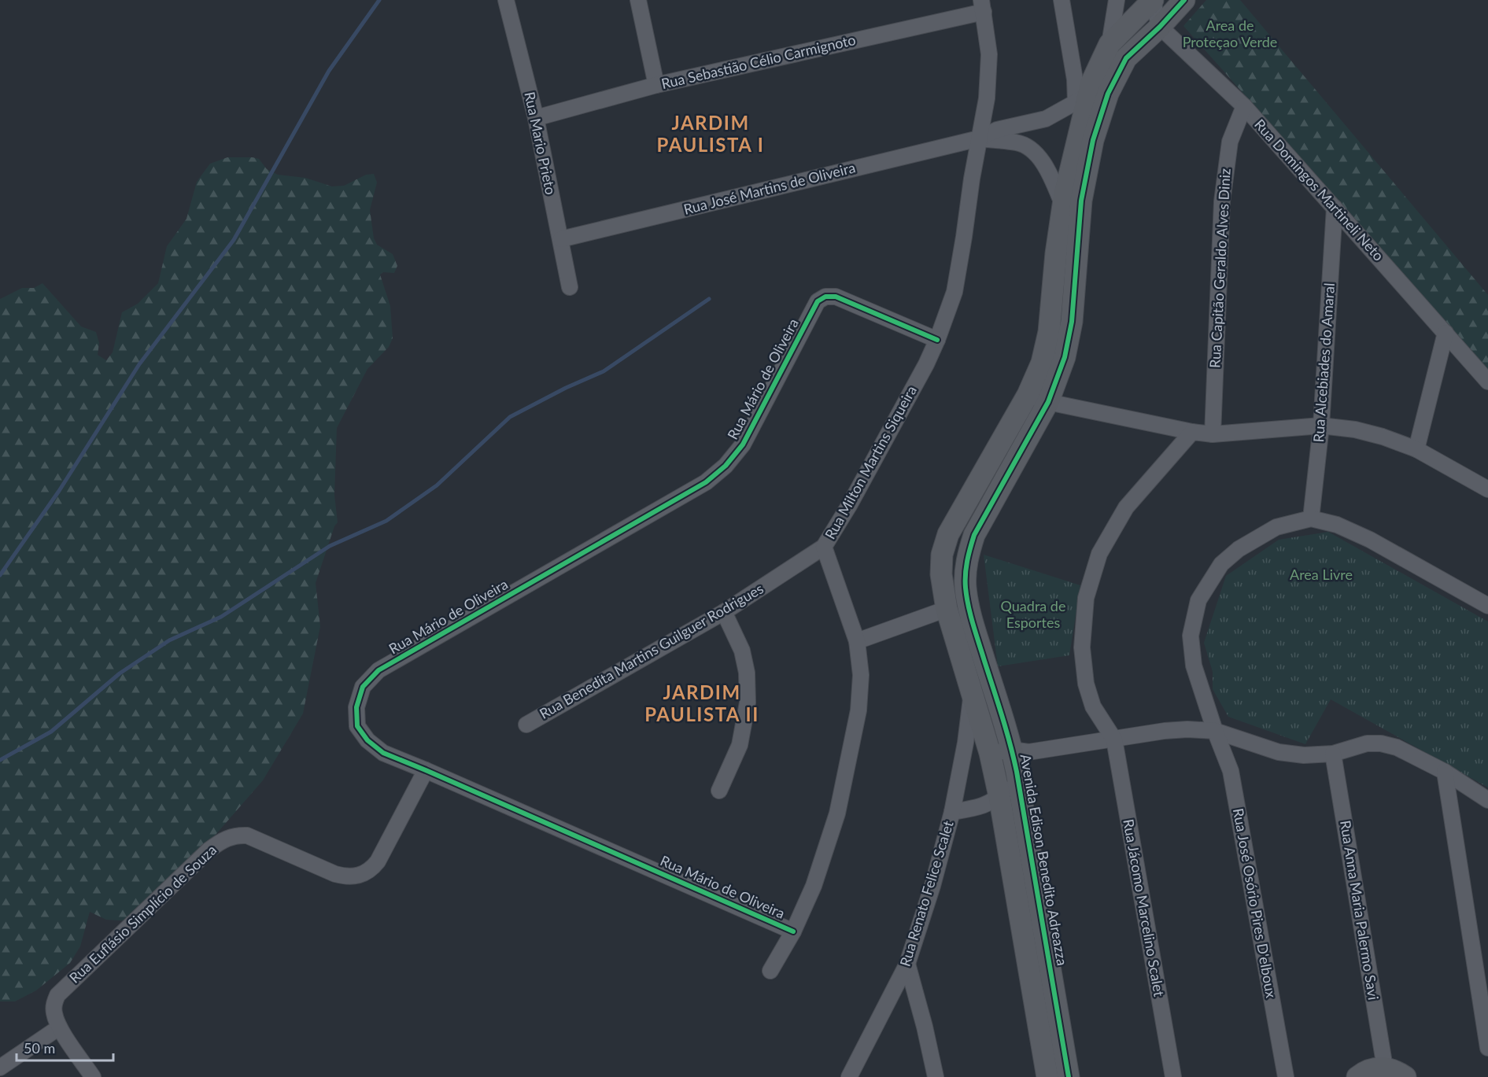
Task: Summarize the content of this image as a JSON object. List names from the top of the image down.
{
  "streets": {
    "street": [
      "Rua Sebastião Célio Carmignoto",
      "Rua Mario Prieto",
      "Rua José Martins de Oliveira",
      "Rua Domingos Martineli Neto",
      "Rua Capitão Geraldo Alves Diniz",
      "Rua Alcebiades do Amaral",
      "Rua Mário de Oliveira",
      "Rua Milton Martins Siqueira",
      "Rua Benedita Martins Guilguer Rodrigues",
      "Avenida Edison Benedito Adreazza",
      "Rua Renato Felice Scalet",
      "Rua José Osório Pires D'elboux",
      "Rua Jácomo Marcelino Scalet",
      "Rua Anna Maria Palermo Savi",
      "Rua Euflásio Simplício de Souza"
    ]
  },
  "crossings": [
    ["Rua Sebastião Célio Carmignoto", "Rua Mario Prieto"],
    ["Rua Sebastião Célio Carmignoto", "Rua Milton Martins Siqueira"],
    ["Rua Mario Prieto", "Rua José Martins de Oliveira"],
    ["Rua José Martins de Oliveira", "Rua Milton Martins Siqueira"],
    ["Rua Domingos Martineli Neto", "Rua Capitão Geraldo Alves Diniz"],
    ["Rua Domingos Martineli Neto", "Rua Alcebiades do Amaral"],
    ["Rua Domingos Martineli Neto", "Avenida Edison Benedito Adreazza"],
    ["Rua Alcebiades do Amaral", "Rua José Osório Pires D'elboux"],
    ["Rua Mário de Oliveira", "Rua Milton Martins Siqueira"],
    ["Rua Mário de Oliveira", "Rua Euflásio Simplício de Souza"],
    ["Rua Milton Martins Siqueira", "Rua Benedita Martins Guilguer Rodrigues"]
  ],
  "districts": ["JARDIM PAULISTA I", "JARDIM PAULISTA II"],
  "parks": ["Area de Proteçao Verde", "Area Livre", "Quadra de Esportes"],
  "scale_bar": "50 m"
}
